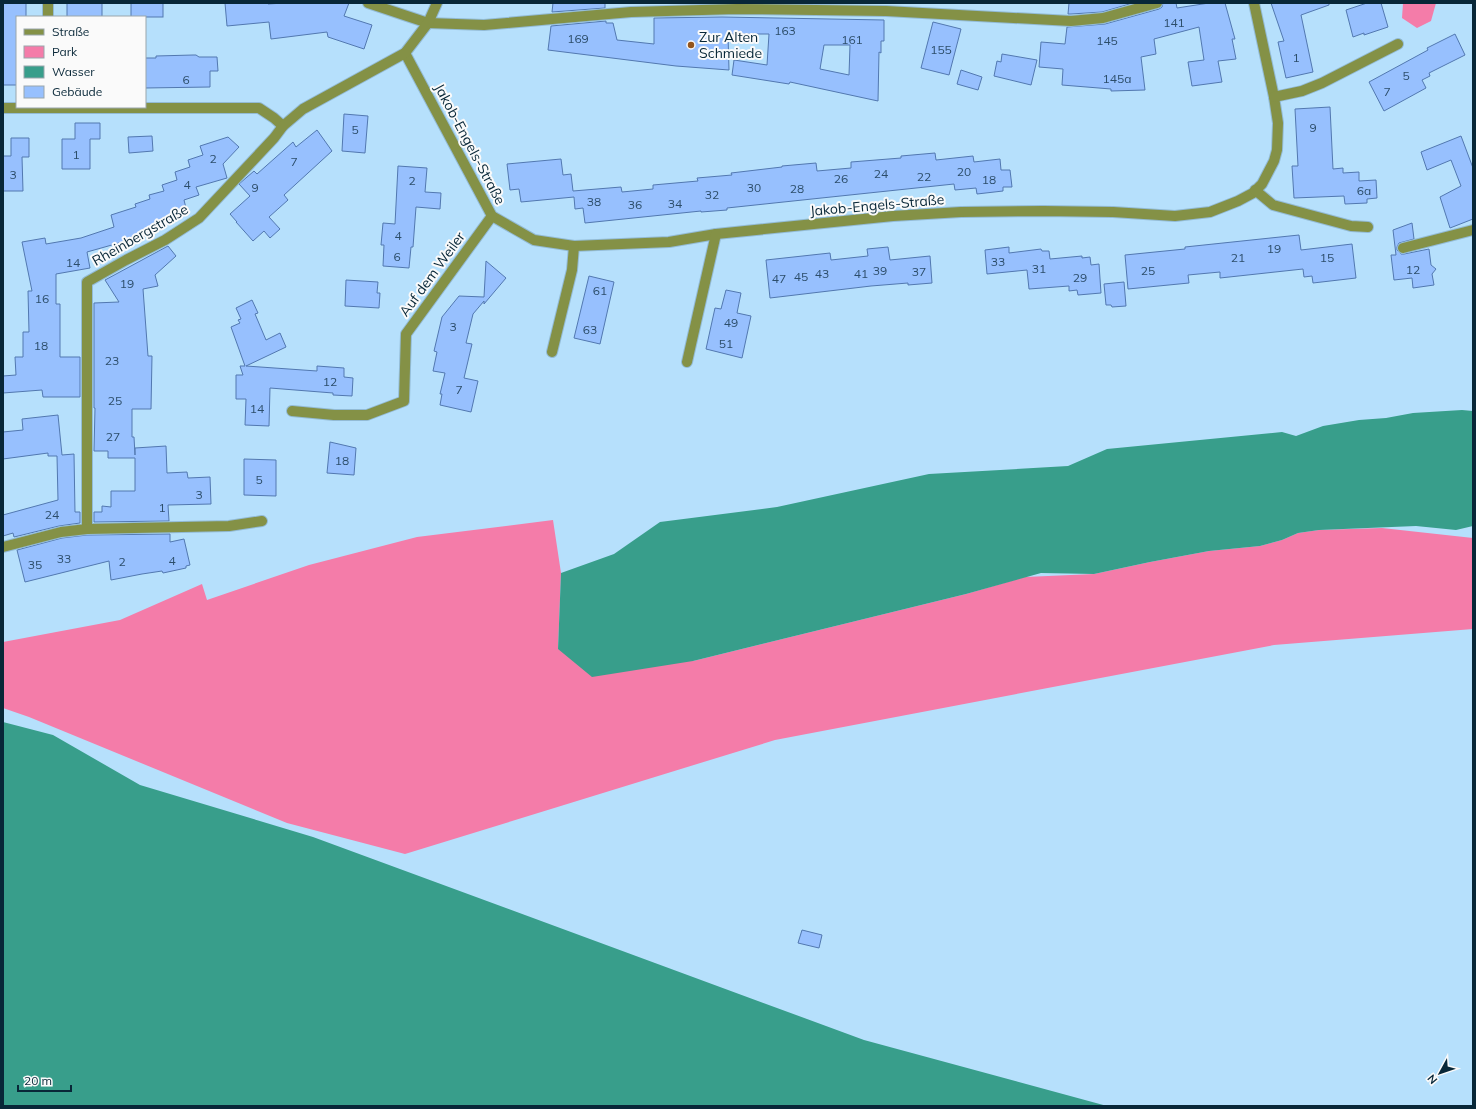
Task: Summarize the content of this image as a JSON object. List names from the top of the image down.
{
  "streets": {
    "street": ["Jakob-Engels-Straße", "Rheinbergstraße", "Auf dem Weiler"]
  },
  "crossings": [
    ["Jakob-Engels-Straße", "Rheinbergstraße"],
    ["Jakob-Engels-Straße", "Auf dem Weiler"]
  ],
  "places": ["Zur Alten Schmiede"],
  "house_numbers": [
    "141",
    "163",
    "169",
    "161",
    "145",
    "155",
    "1",
    "5",
    "145a",
    "6",
    "7",
    "9",
    "5",
    "1",
    "2",
    "7",
    "20",
    "24",
    "3",
    "22",
    "26",
    "18",
    "2",
    "4",
    "9",
    "30",
    "28",
    "6a",
    "32",
    "38",
    "34",
    "36",
    "4",
    "19",
    "6",
    "21",
    "15",
    "33",
    "14",
    "31",
    "12",
    "39",
    "25",
    "37",
    "43",
    "41",
    "45",
    "29",
    "47",
    "19",
    "61",
    "16",
    "49",
    "3",
    "63",
    "51",
    "18",
    "23",
    "12",
    "7",
    "25",
    "14",
    "27",
    "18",
    "5",
    "3",
    "1",
    "24",
    "33",
    "4",
    "2",
    "35"
  ],
  "legend": [
    "Straße",
    "Park",
    "Wasser",
    "Gebäude"
  ],
  "scale_bar": "20 m",
  "north": "bottom left"
}
